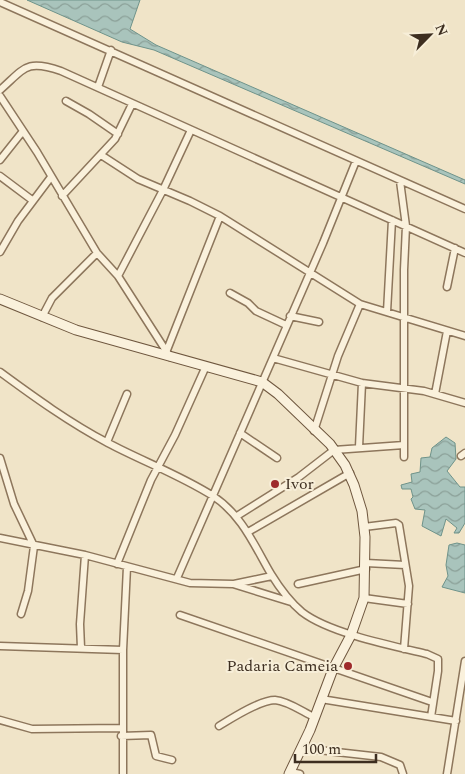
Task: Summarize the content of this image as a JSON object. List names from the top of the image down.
{
  "places": ["Ivor", "Padaria Cameia"],
  "scale_bar": "100 m",
  "north": "top right"
}
